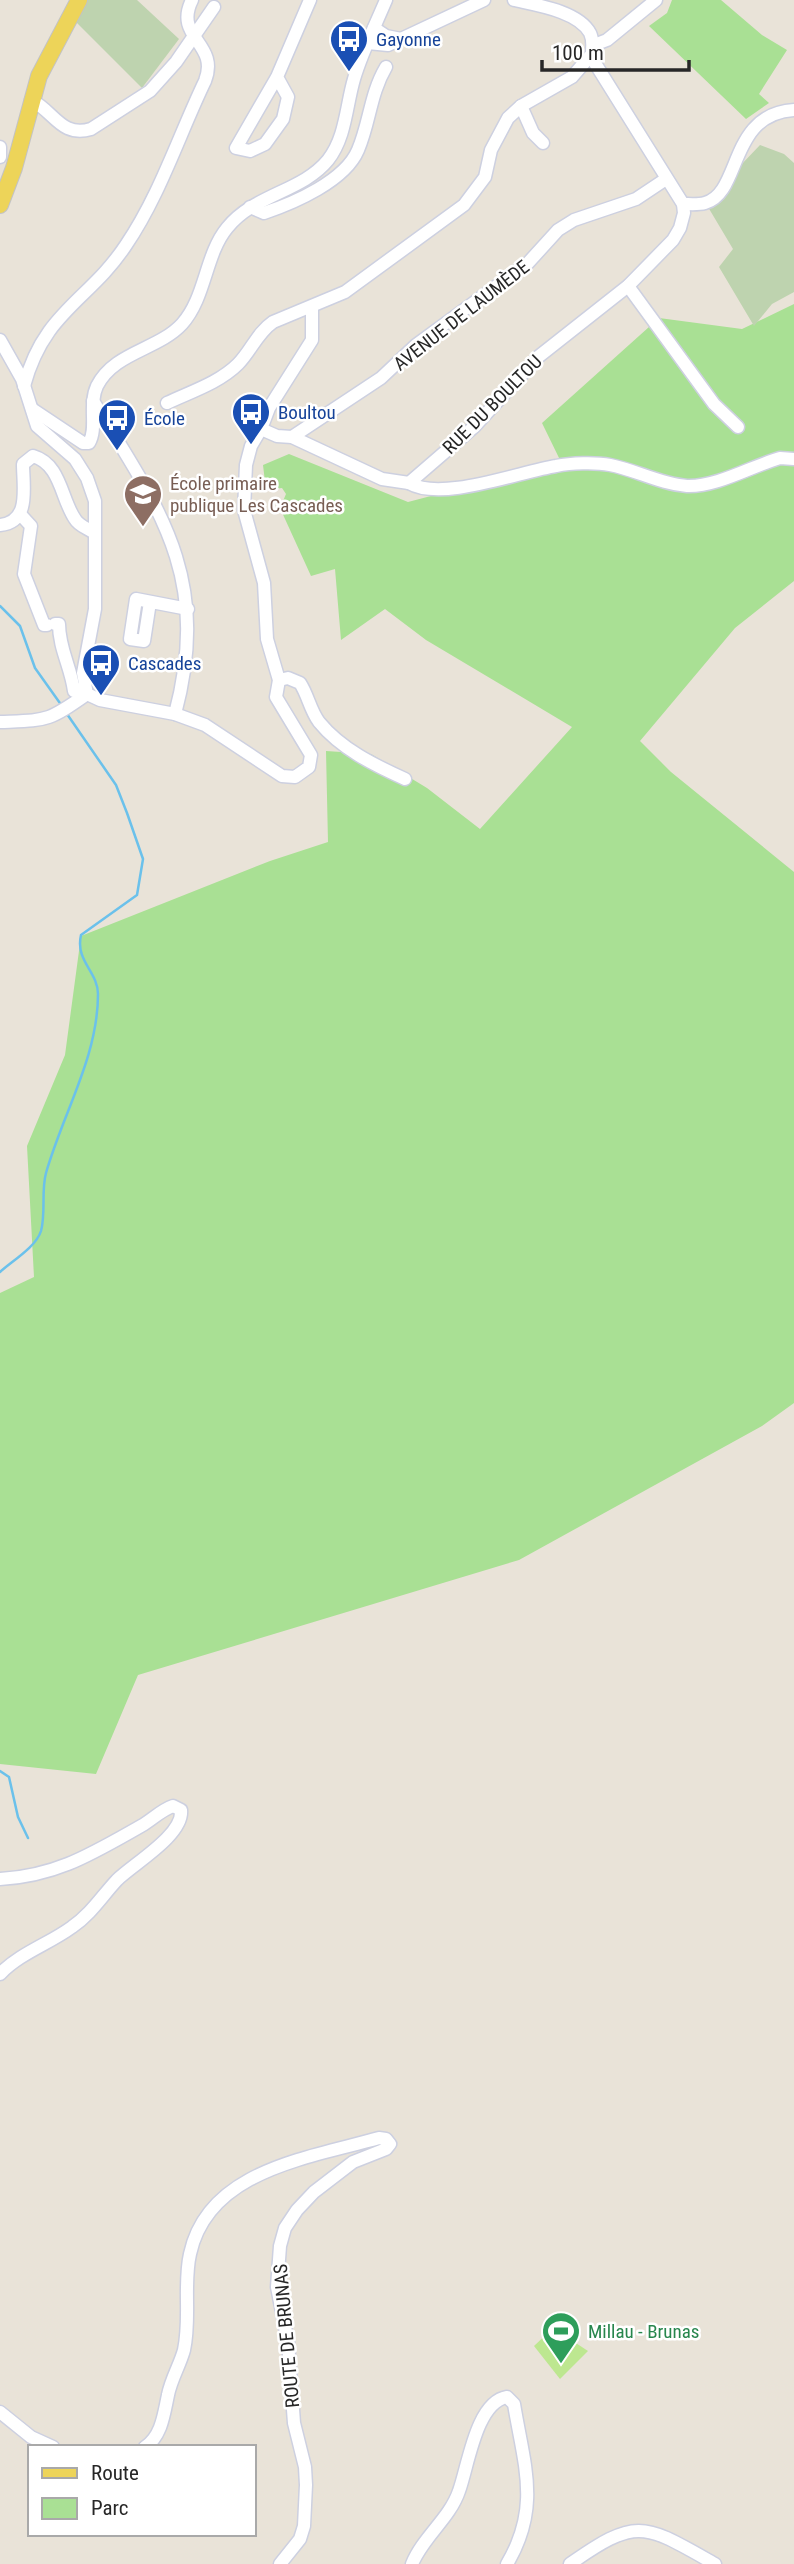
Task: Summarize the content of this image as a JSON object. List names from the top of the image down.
{
  "streets": {
    "street": ["AVENUE DE LAUMÈDE", "RUE DU BOULTOU", "ROUTE DE BRUNAS"]
  },
  "places": {
    "bus stop": [
      "Gayonne",
      "Boultou",
      "École",
      "Cascades"
    ],
    "school or university": ["École primaire publique Les Cascades"],
    "sports": ["Millau - Brunas"]
  },
  "legend": ["Route", "Parc"],
  "scale_bar": "100 m"
}
